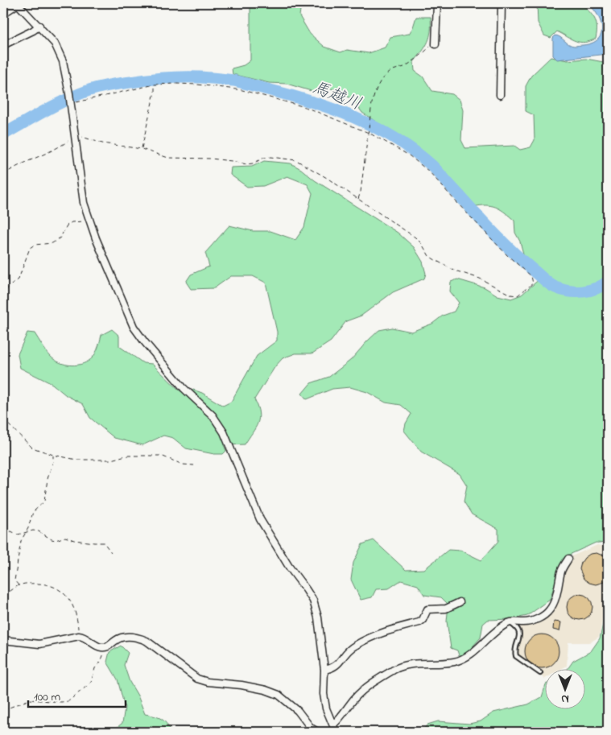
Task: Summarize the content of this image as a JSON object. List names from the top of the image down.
{
  "water": ["馬越川"],
  "scale_bar": "100 m",
  "north": "bottom"
}
